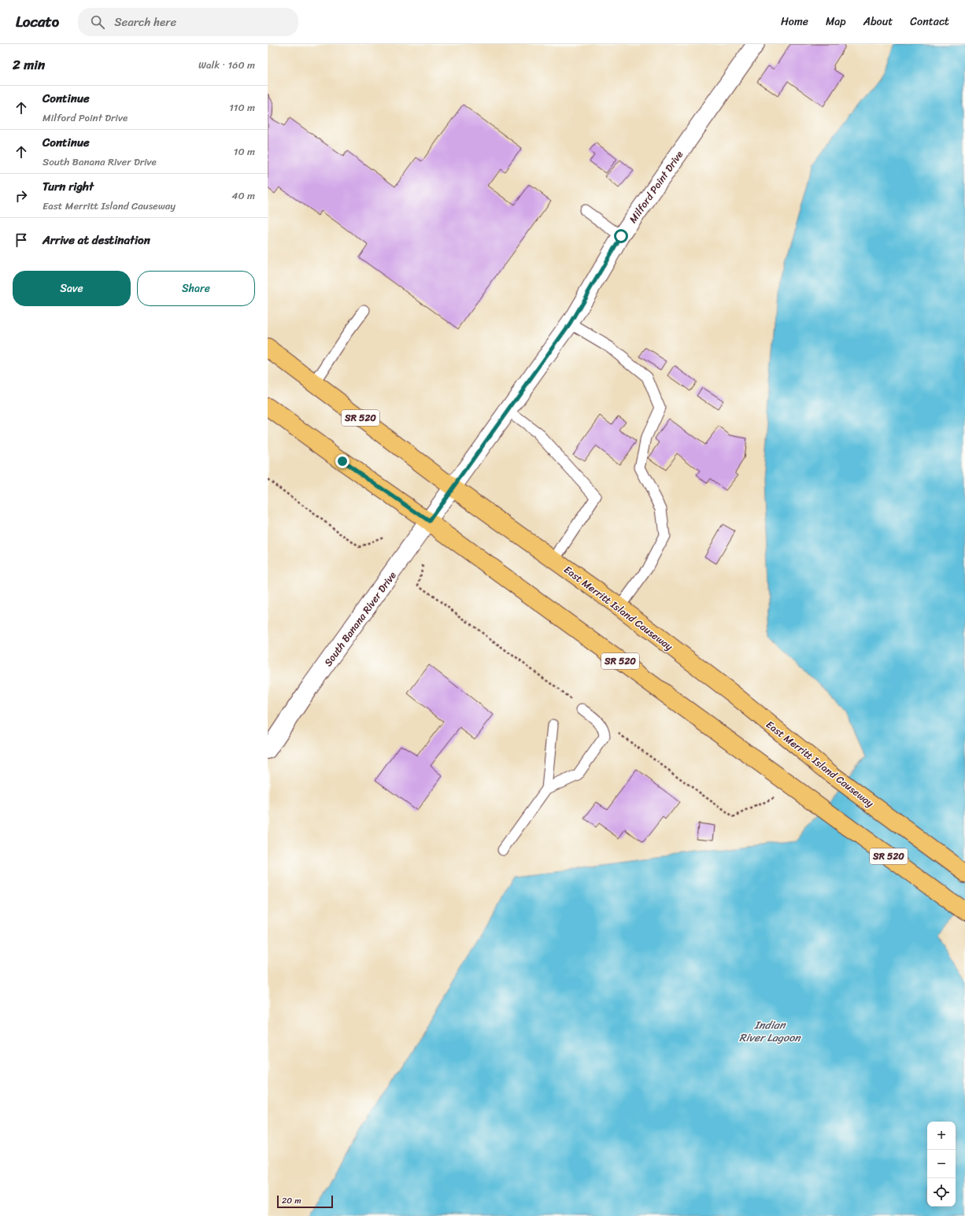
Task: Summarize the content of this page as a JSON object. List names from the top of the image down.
{
  "streets": {
    "main road": ["SR 520", "East Merritt Island Causeway"],
    "street": ["Milford Point Drive", "South Banana River Drive"]
  },
  "crossings": [
    ["Milford Point Drive", "East Merritt Island Causeway"],
    ["Milford Point Drive", "South Banana River Drive"],
    ["SR 520", "South Banana River Drive"],
    ["East Merritt Island Causeway", "South Banana River Drive"]
  ],
  "water": ["Indian River Lagoon"],
  "scale_bar": "20 m",
  "page": {
    "header": "Locato",
    "search": "Search here",
    "nav": [
      "Home",
      "Map",
      "About",
      "Contact"
    ],
    "heading": ["2 min", "Walk · 160 m"],
    "list": [
      ["Continue", "Milford Point Drive", "110 m"],
      ["Continue", "South Banana River Drive", "10 m"],
      ["Turn right", "East Merritt Island Causeway", "40 m"],
      "Arrive at destination"
    ],
    "buttons": ["Save", "Share"],
    "map_buttons": ["+", "−"],
    "scale": "20 m"
  }
}
